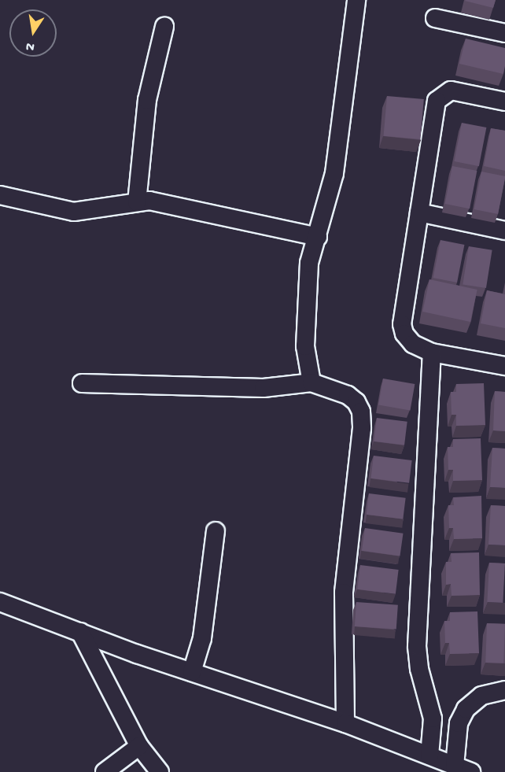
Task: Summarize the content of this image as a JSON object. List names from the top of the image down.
{
  "north": "bottom"
}
